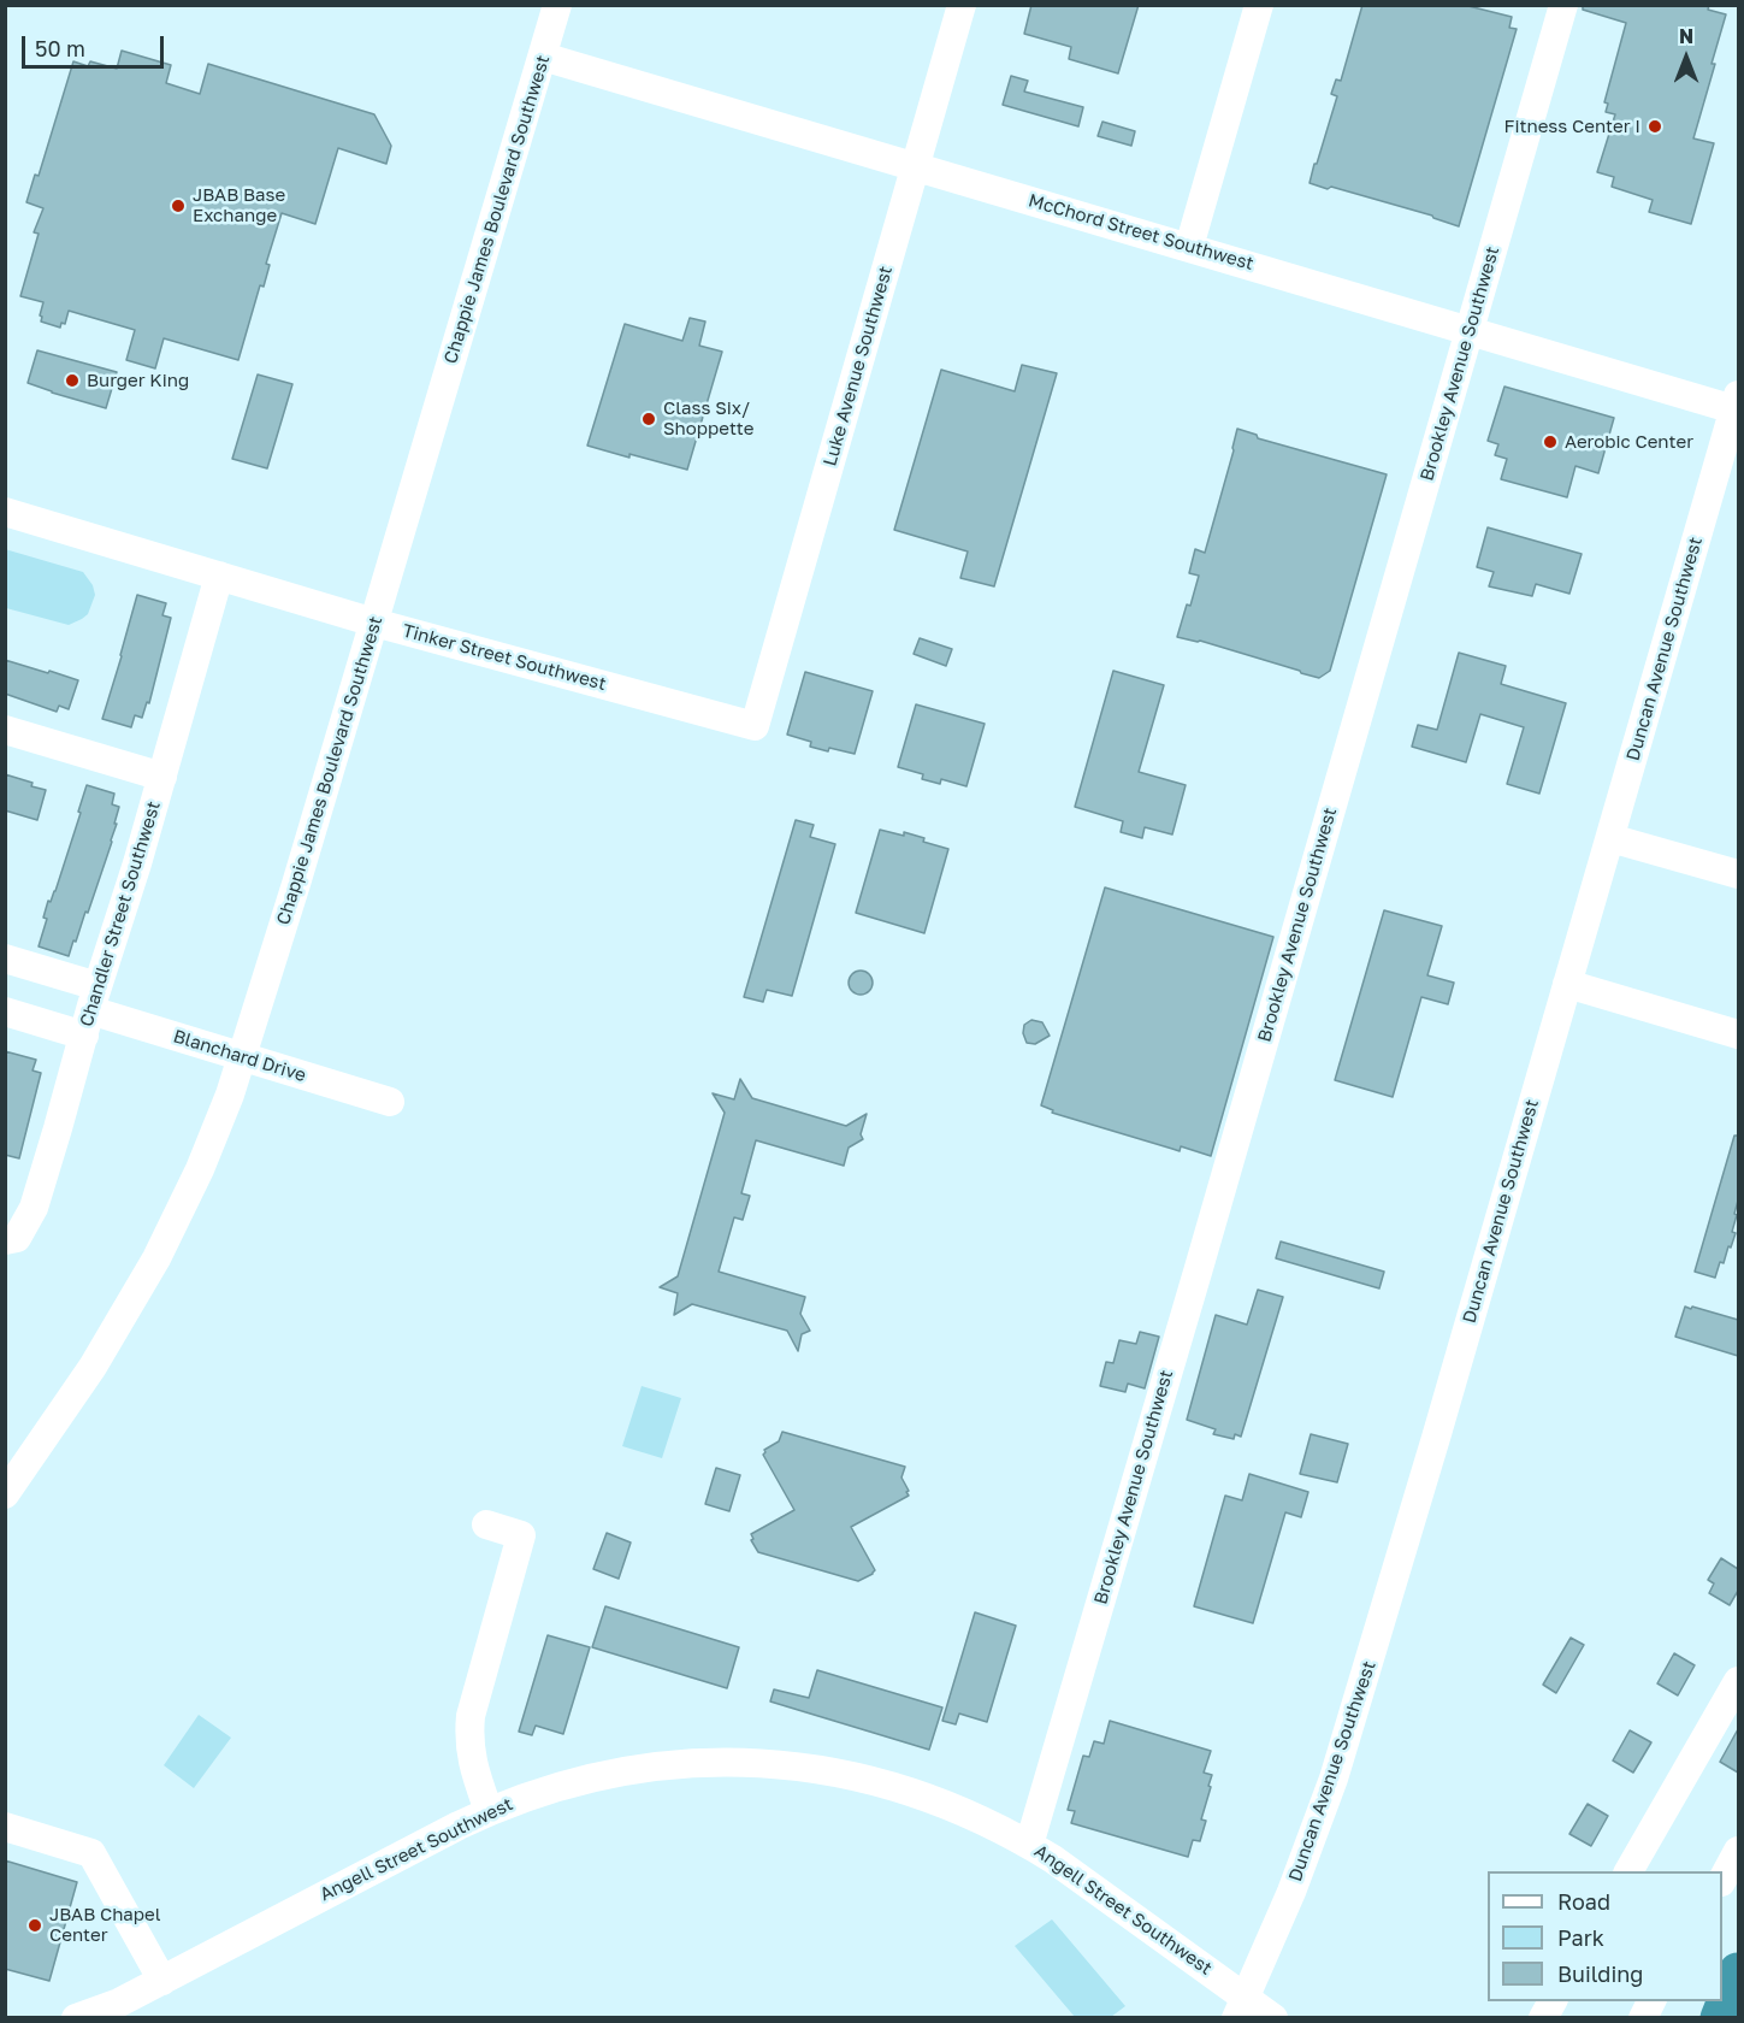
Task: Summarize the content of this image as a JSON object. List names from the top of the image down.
{
  "streets": {
    "street": [
      "Chappie James Boulevard Southwest",
      "McChord Street Southwest",
      "Brookley Avenue Southwest",
      "Luke Avenue Southwest",
      "Duncan Avenue Southwest",
      "Tinker Street Southwest",
      "Chandler Street Southwest",
      "Blanchard Drive",
      "Angell Street Southwest"
    ]
  },
  "crossings": [
    ["Chappie James Boulevard Southwest", "McChord Street Southwest"],
    ["Chappie James Boulevard Southwest", "Tinker Street Southwest"],
    ["Chappie James Boulevard Southwest", "Blanchard Drive"],
    ["McChord Street Southwest", "Brookley Avenue Southwest"],
    ["McChord Street Southwest", "Luke Avenue Southwest"],
    ["McChord Street Southwest", "Duncan Avenue Southwest"],
    ["Brookley Avenue Southwest", "Angell Street Southwest"],
    ["Luke Avenue Southwest", "Tinker Street Southwest"],
    ["Duncan Avenue Southwest", "Angell Street Southwest"],
    ["Tinker Street Southwest", "Chandler Street Southwest"],
    ["Chandler Street Southwest", "Blanchard Drive"]
  ],
  "places": [
    "Fitness Center I",
    "JBAB Base Exchange",
    "Burger King",
    "Class Six/ Shoppette",
    "Aerobic Center",
    "JBAB Chapel Center"
  ],
  "legend": ["Road", "Park", "Building"],
  "scale_bar": "50 m",
  "north": "top"
}
